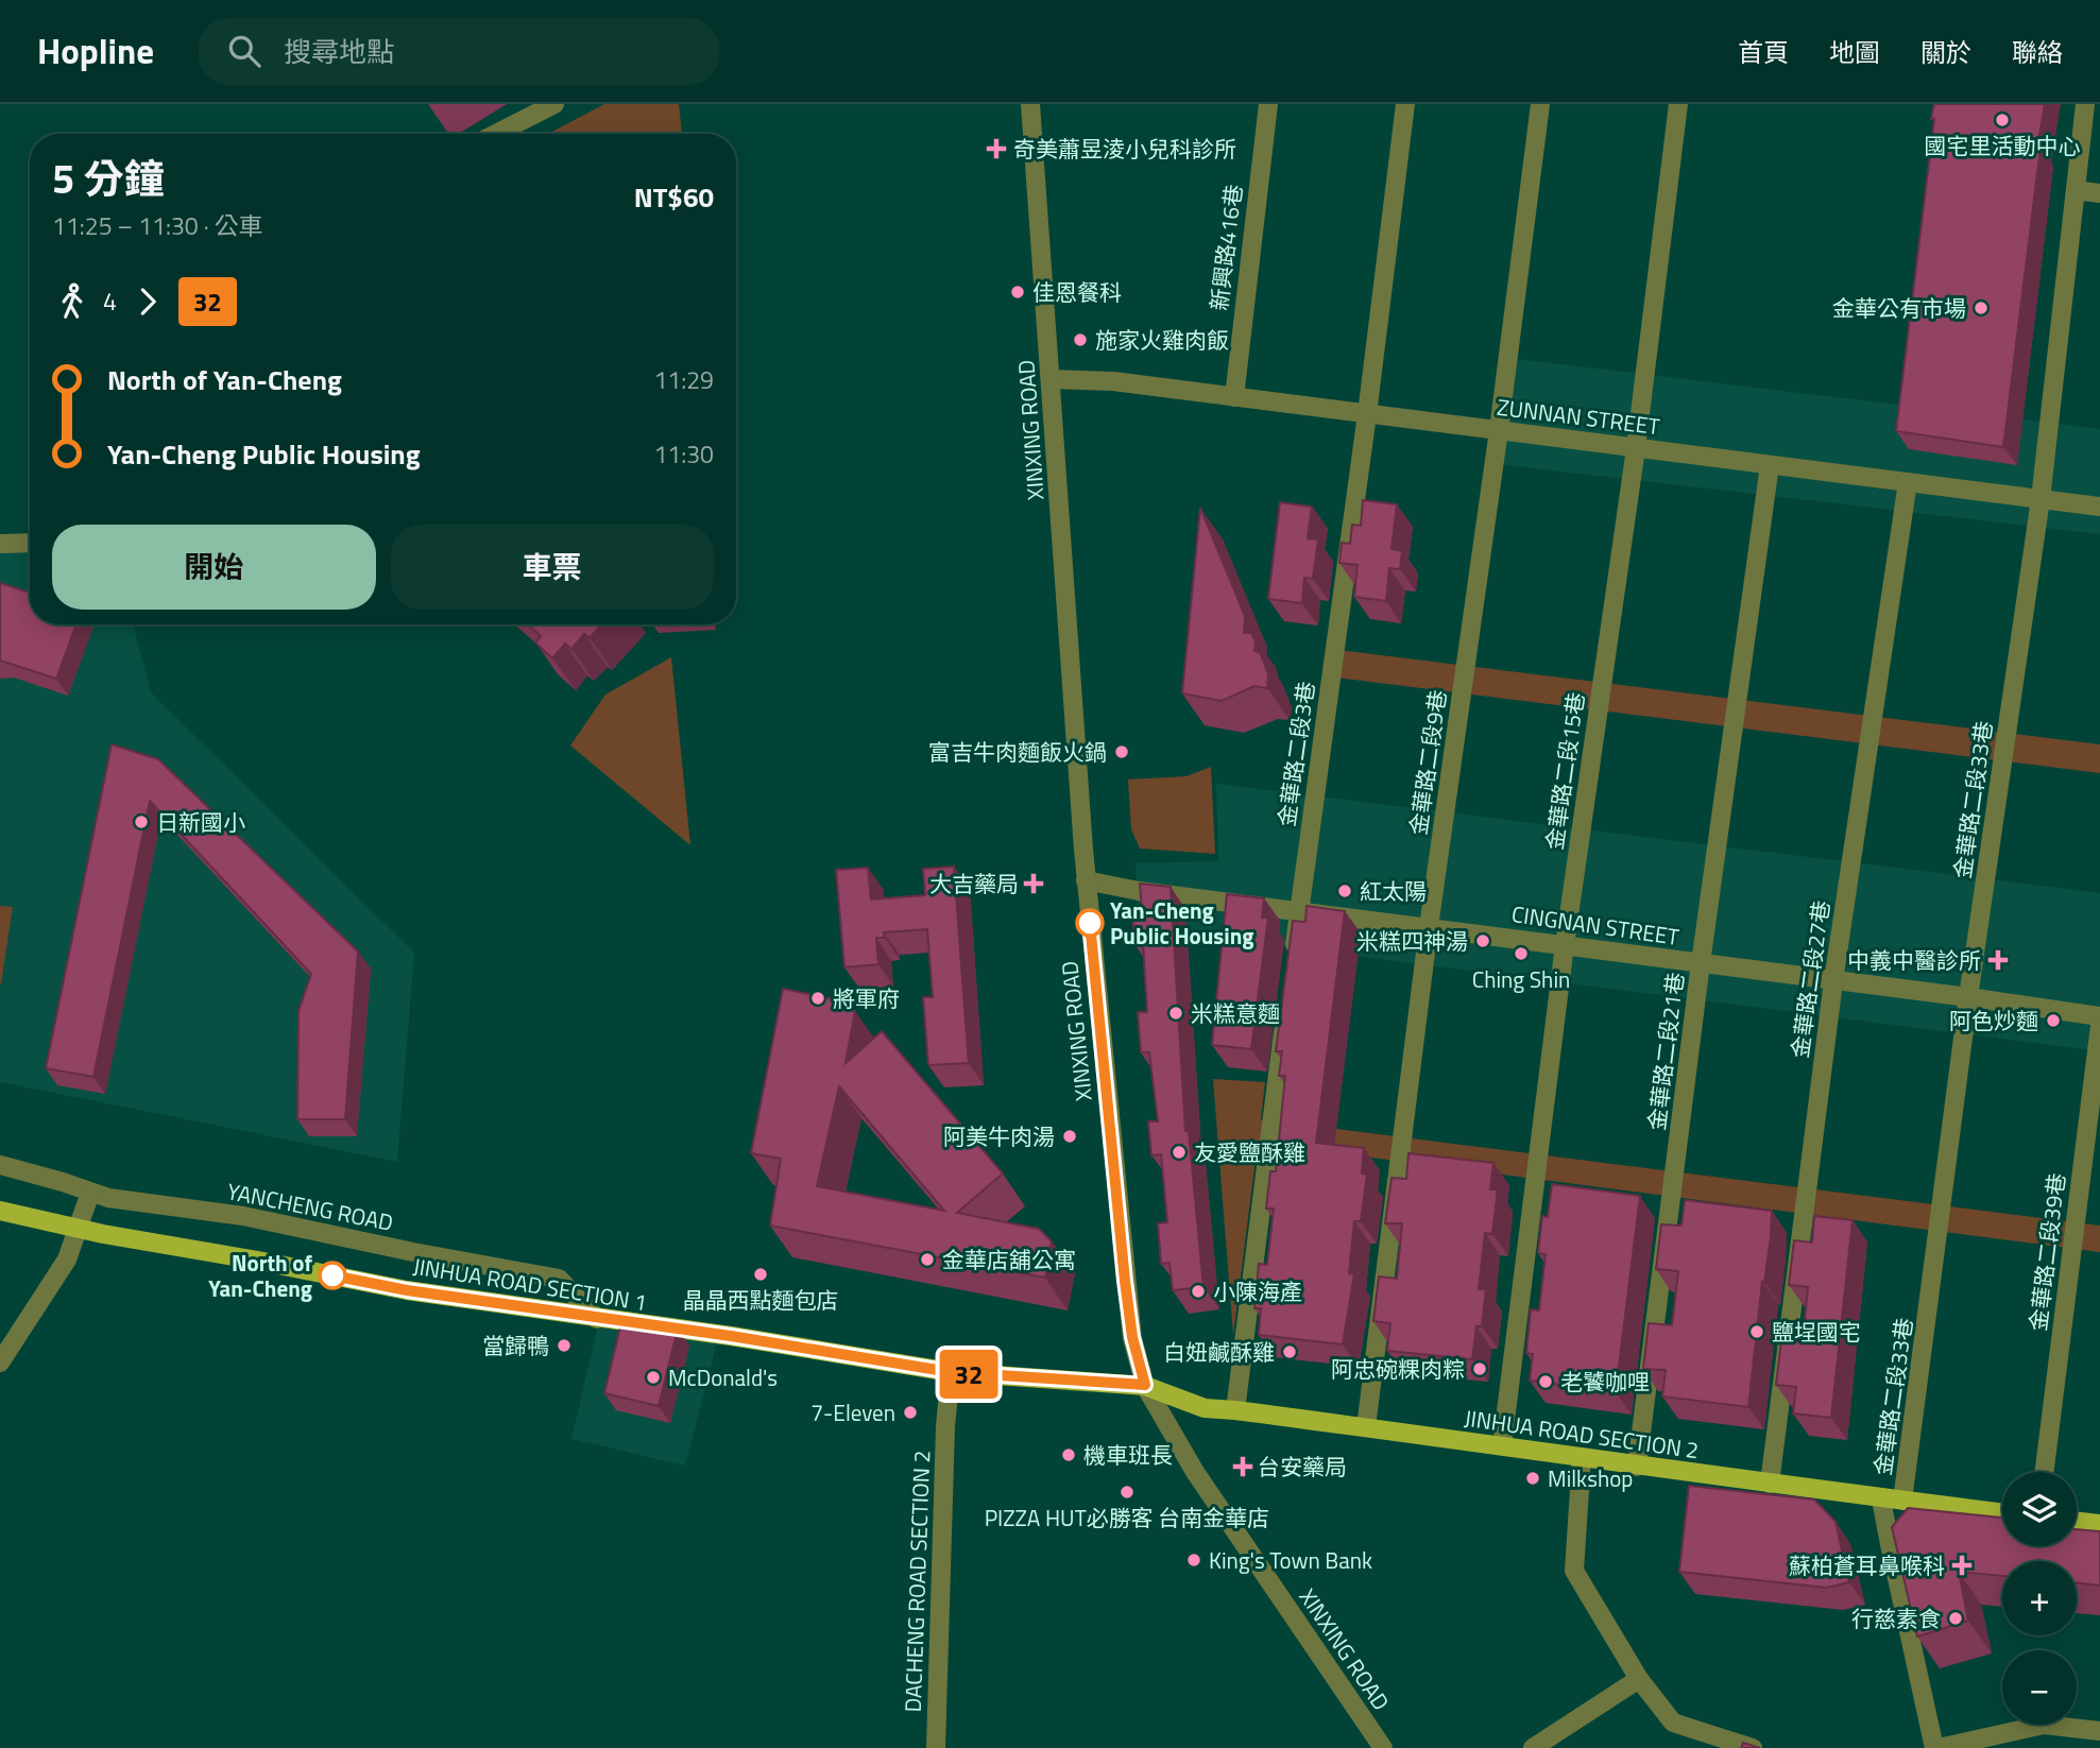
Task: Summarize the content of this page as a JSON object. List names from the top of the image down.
{
  "streets": {
    "main road": ["JINHUA ROAD SECTION 1", "JINHUA ROAD SECTION 2"],
    "street": [
      "新興路416巷",
      "ZUNNAN STREET",
      "XINXING ROAD",
      "金華路二段3巷",
      "金華路二段9巷",
      "金華路二段15巷",
      "金華路二段33巷",
      "CINGNAN STREET",
      "金華路二段27巷",
      "金華路二段21巷",
      "YANCHENG ROAD",
      "金華路二段39巷",
      "DACHENG ROAD SECTION 2"
    ]
  },
  "crossings": [
    ["新興路416巷", "ZUNNAN STREET"],
    ["ZUNNAN STREET", "XINXING ROAD"],
    ["ZUNNAN STREET", "金華路二段3巷"],
    ["ZUNNAN STREET", "金華路二段9巷"],
    ["ZUNNAN STREET", "金華路二段15巷"],
    ["ZUNNAN STREET", "金華路二段33巷"],
    ["ZUNNAN STREET", "金華路二段27巷"],
    ["ZUNNAN STREET", "金華路二段21巷"],
    ["XINXING ROAD", "CINGNAN STREET"],
    ["XINXING ROAD", "JINHUA ROAD SECTION 1"],
    ["XINXING ROAD", "JINHUA ROAD SECTION 2"],
    ["金華路二段3巷", "CINGNAN STREET"],
    ["金華路二段9巷", "CINGNAN STREET"],
    ["金華路二段9巷", "JINHUA ROAD SECTION 2"],
    ["金華路二段15巷", "CINGNAN STREET"],
    ["金華路二段15巷", "JINHUA ROAD SECTION 2"],
    ["金華路二段33巷", "CINGNAN STREET"],
    ["金華路二段33巷", "JINHUA ROAD SECTION 2"],
    ["CINGNAN STREET", "金華路二段27巷"],
    ["CINGNAN STREET", "金華路二段21巷"],
    ["金華路二段27巷", "JINHUA ROAD SECTION 2"],
    ["金華路二段21巷", "JINHUA ROAD SECTION 2"],
    ["YANCHENG ROAD", "JINHUA ROAD SECTION 1"],
    ["JINHUA ROAD SECTION 1", "JINHUA ROAD SECTION 2"],
    ["JINHUA ROAD SECTION 1", "DACHENG ROAD SECTION 2"]
  ],
  "places": {
    "other": [
      "國宅里活動中心",
      "佳恩餐科",
      "金華公有市場",
      "施家火雞肉飯",
      "富吉牛肉麵飯火鍋",
      "日新國小",
      "紅太陽",
      "Yan-Cheng Public Housing",
      "米糕四神湯",
      "Ching Shin",
      "將軍府",
      "米糕意麵",
      "阿色炒麵",
      "阿美牛肉湯",
      "友愛鹽酥雞",
      "金華店舖公寓",
      "晶晶西點麵包店",
      "North of Yan-Cheng",
      "小陳海產",
      "鹽埕國宅",
      "當歸鴨",
      "白妞鹹酥雞",
      "阿忠碗粿肉粽",
      "McDonald's",
      "老饕咖哩",
      "7-Eleven",
      "機車班長",
      "Milkshop",
      "PIZZA HUT必勝客 台南金華店",
      "King's Town Bank",
      "行慈素食"
    ],
    "health": [
      "奇美蕭昱淩小兒科診所",
      "大吉藥局",
      "中義中醫診所",
      "台安藥局",
      "蘇柏蒼耳鼻喉科"
    ]
  },
  "lines": ["bus line 32"],
  "page": {
    "header": "Hopline",
    "search": "搜尋地點",
    "nav": [
      "首頁",
      "地圖",
      "關於",
      "聯絡"
    ],
    "on_map": "32",
    "heading": ["5 分鐘", "11:25 – 11:30 · 公車", "NT$60"],
    "legs": ["4", "32"],
    "list": [
      {
        "name": "North of Yan-Cheng",
        "value": "11:29"
      },
      {
        "name": "Yan-Cheng Public Housing",
        "value": "11:30"
      }
    ],
    "buttons": ["開始", "車票"],
    "map_buttons": ["+", "−"]
  }
}
